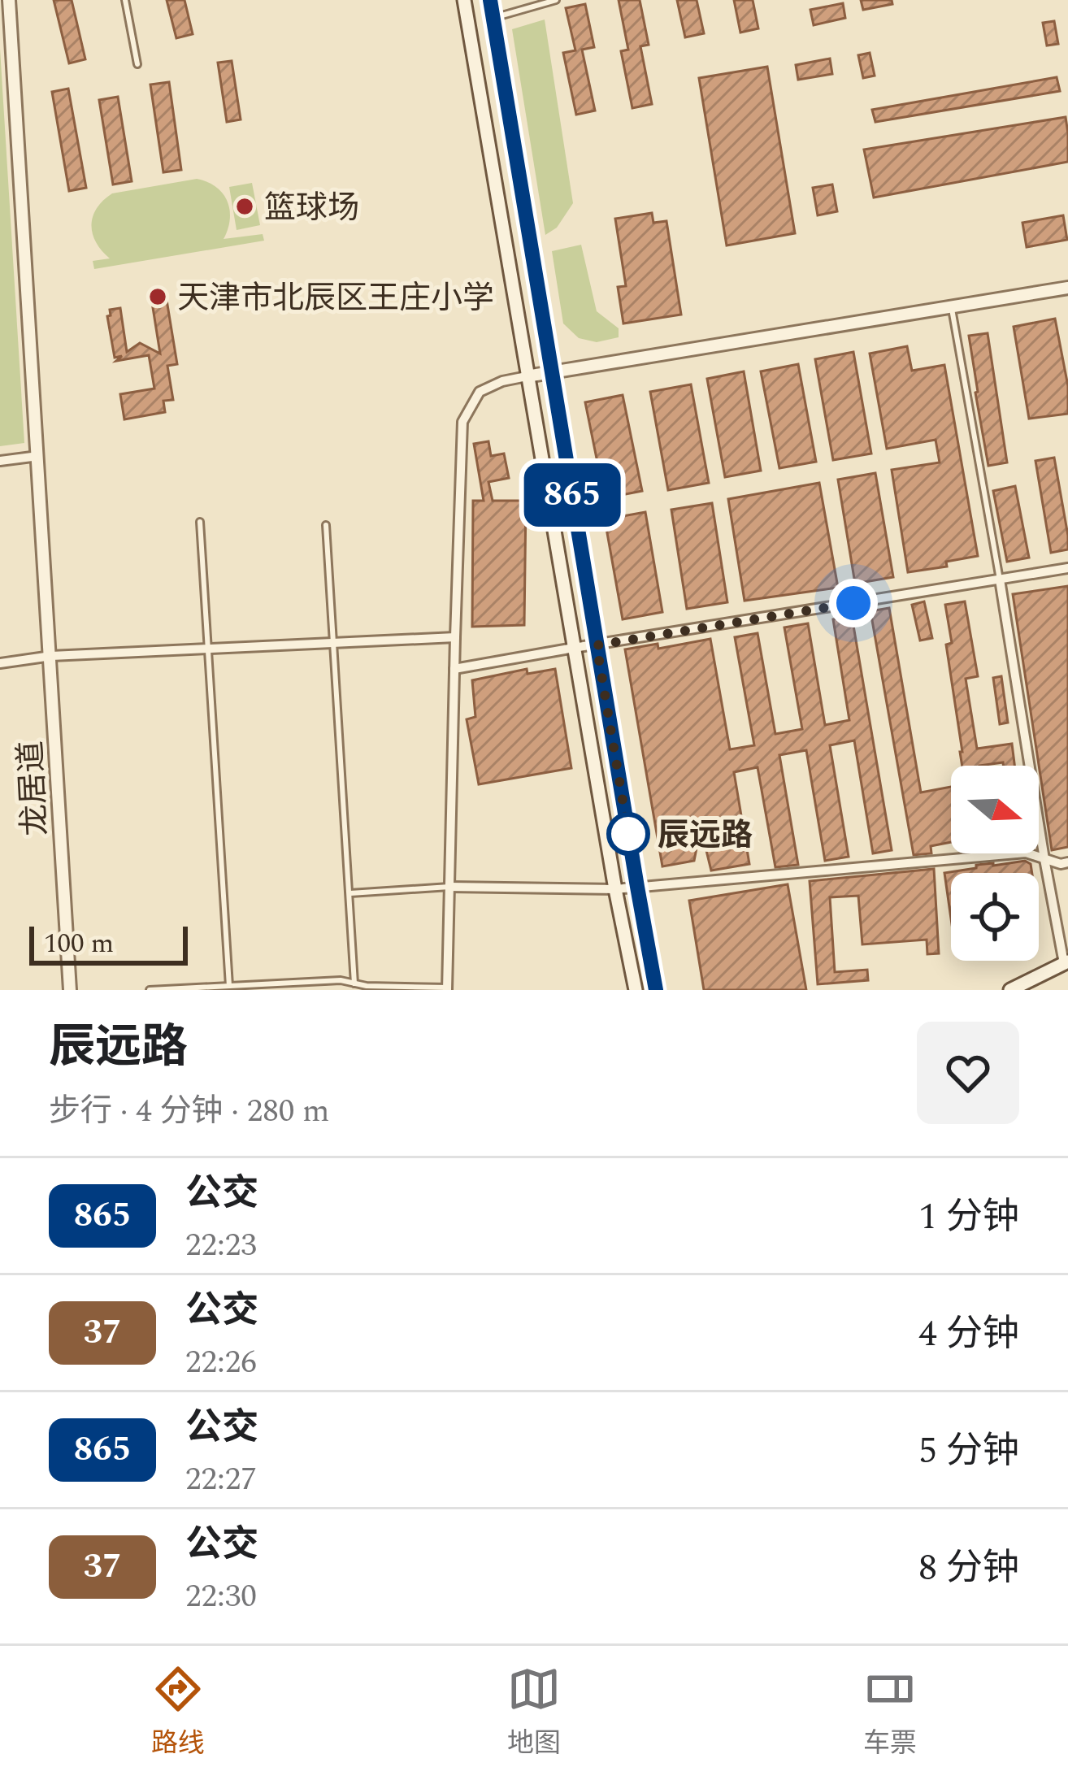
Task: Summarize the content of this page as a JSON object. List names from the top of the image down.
{
  "streets": {
    "street": ["龙居道"]
  },
  "places": ["篮球场", "天津市北辰区王庄小学", "辰远路"],
  "lines": ["bus line 865"],
  "scale_bar": "100 m",
  "north": "right",
  "page": {
    "on_map": "865",
    "scale": "100 m",
    "heading": ["辰远路", "步行 · 4 分钟 · 280 m"],
    "list": [
      {
        "mark": "865",
        "name": "公交",
        "note": "22:23",
        "value": "1 分钟"
      },
      {
        "mark": "37",
        "name": "公交",
        "note": "22:26",
        "value": "4 分钟"
      },
      {
        "mark": "865",
        "name": "公交",
        "note": "22:27",
        "value": "5 分钟"
      },
      {
        "mark": "37",
        "name": "公交",
        "note": "22:30",
        "value": "8 分钟"
      }
    ],
    "tabs": ["路线", "地图", "车票"]
  }
}
